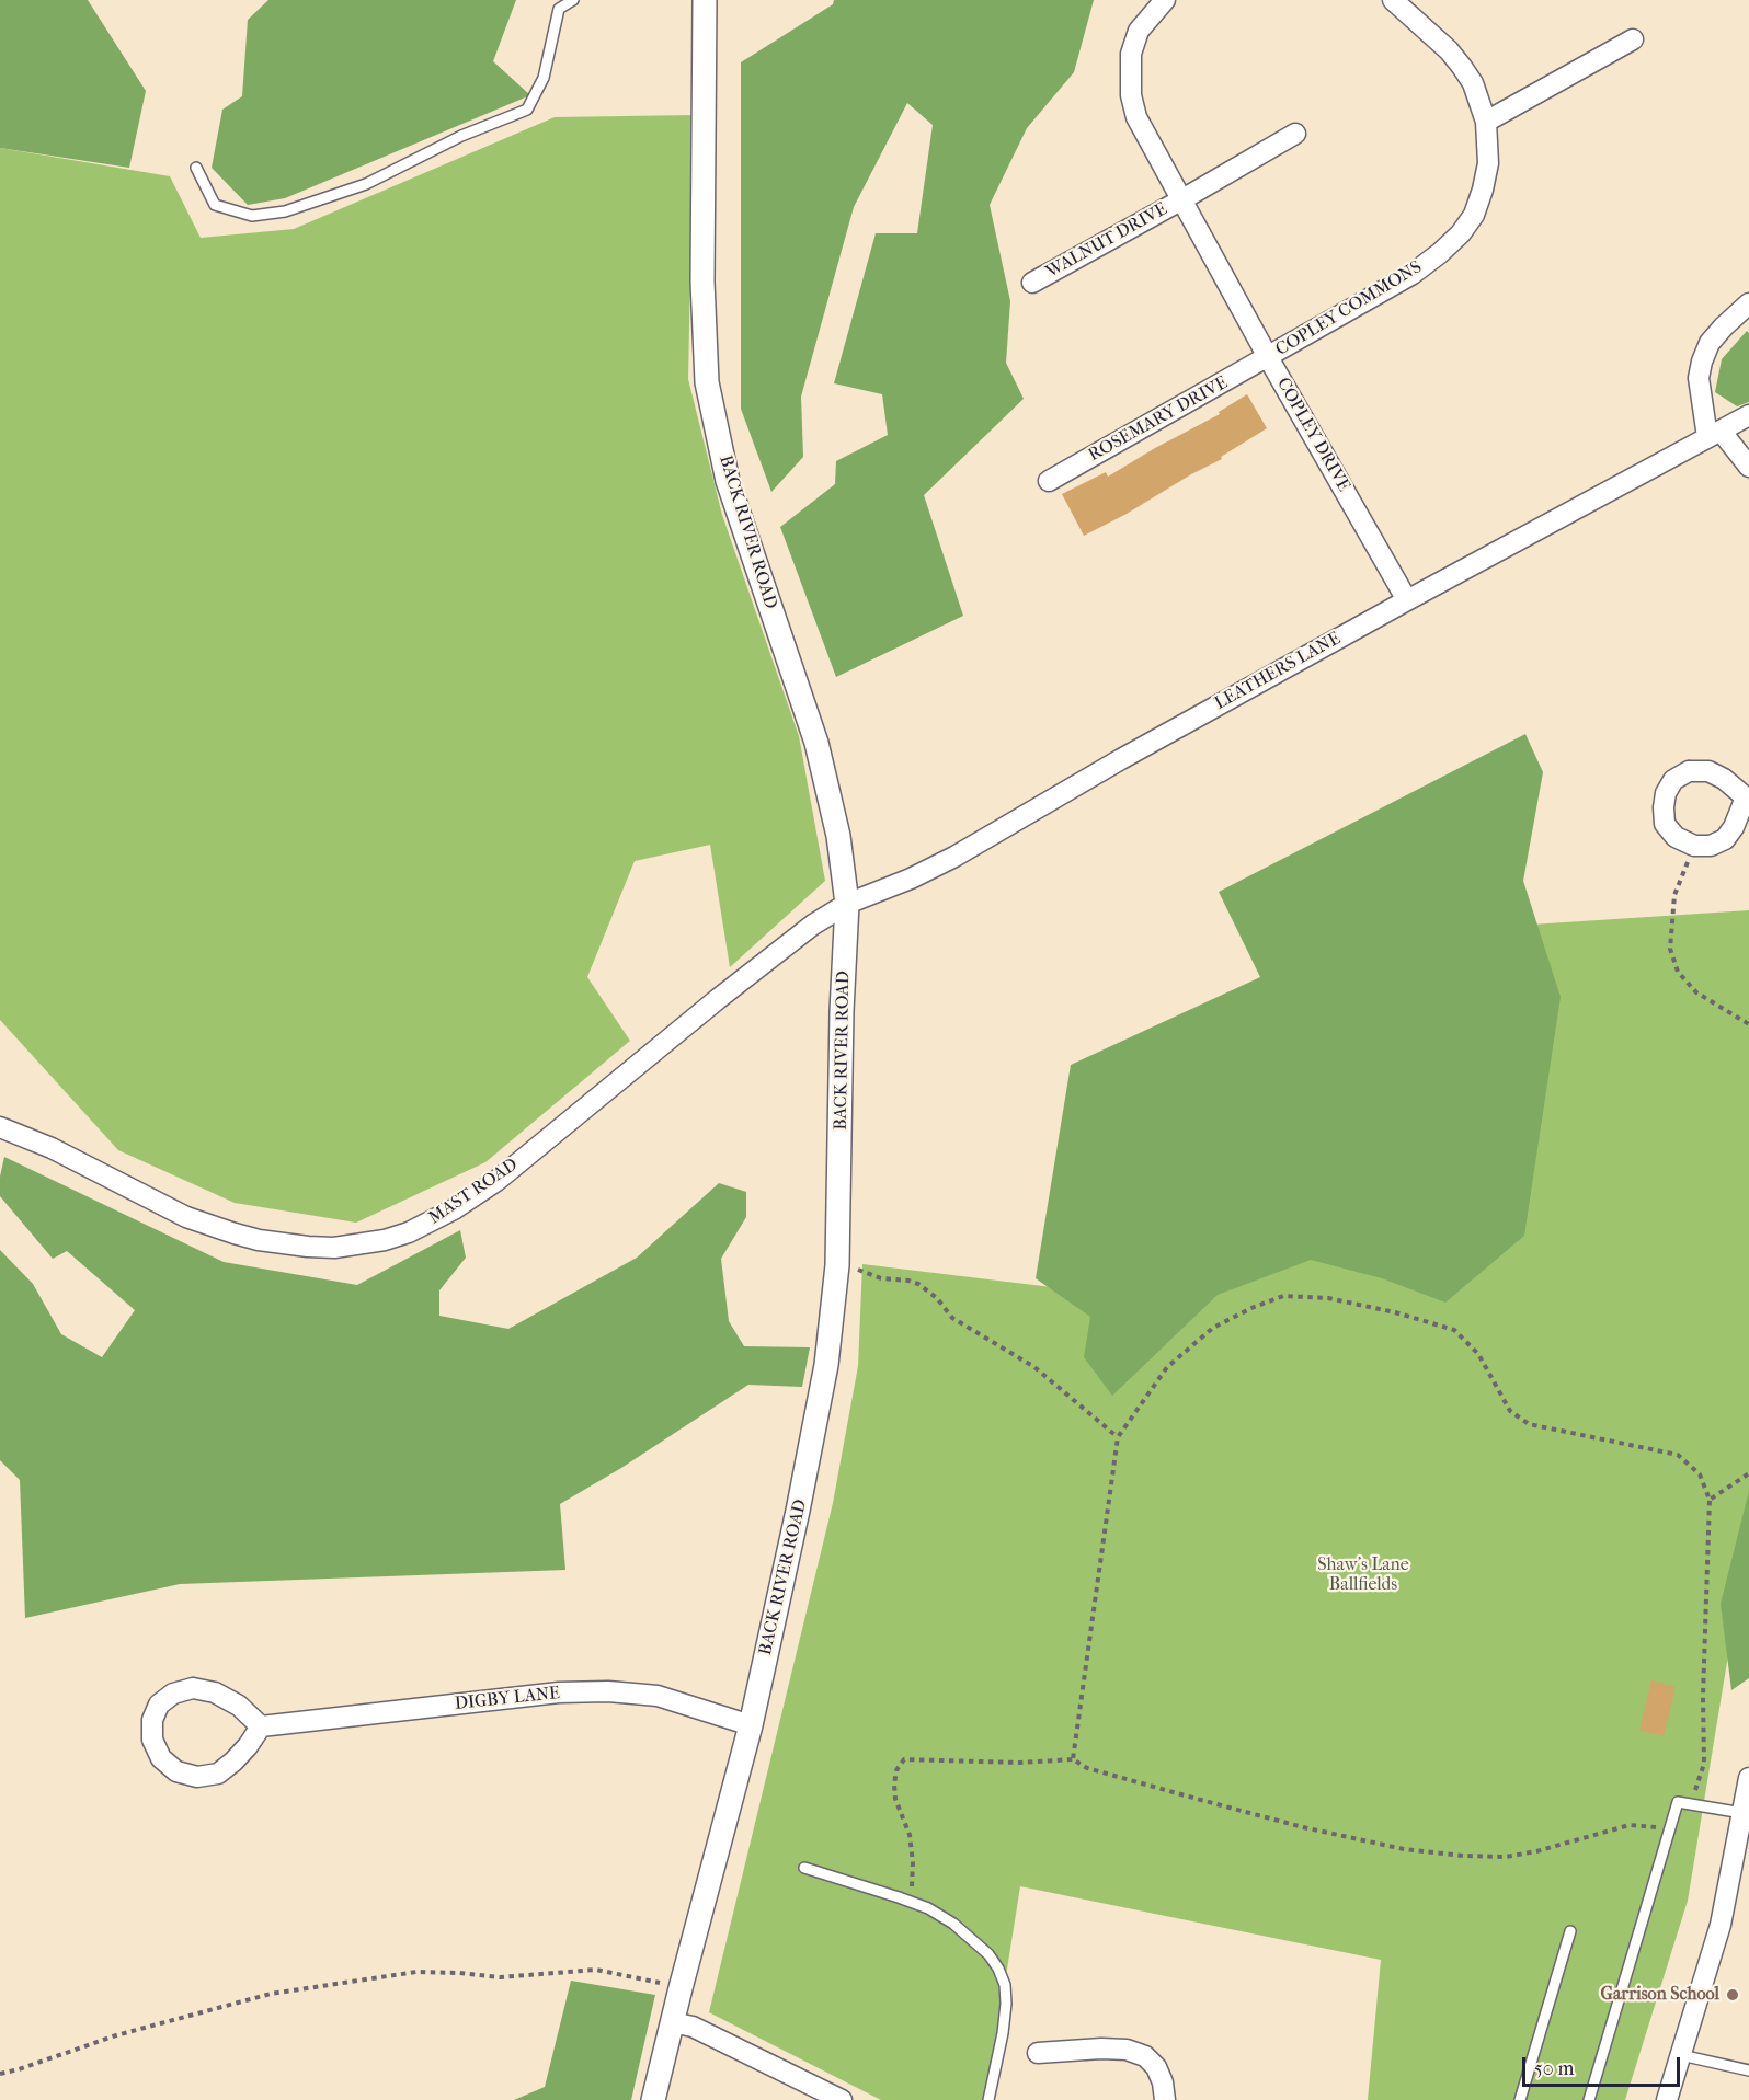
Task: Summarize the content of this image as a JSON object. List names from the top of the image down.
{
  "streets": {
    "street": [
      "WALNUT DRIVE",
      "COPLEY COMMONS",
      "ROSEMARY DRIVE",
      "COPLEY DRIVE",
      "BACK RIVER ROAD",
      "LEATHERS LANE",
      "MAST ROAD",
      "DIGBY LANE"
    ]
  },
  "crossings": [
    ["WALNUT DRIVE", "COPLEY DRIVE"],
    ["COPLEY COMMONS", "ROSEMARY DRIVE"],
    ["COPLEY COMMONS", "COPLEY DRIVE"],
    ["ROSEMARY DRIVE", "COPLEY DRIVE"],
    ["COPLEY DRIVE", "LEATHERS LANE"],
    ["BACK RIVER ROAD", "LEATHERS LANE"],
    ["BACK RIVER ROAD", "MAST ROAD"],
    ["BACK RIVER ROAD", "DIGBY LANE"],
    ["LEATHERS LANE", "MAST ROAD"]
  ],
  "parks": ["Shaw’s Lane Ballfields"],
  "places": ["Garrison School"],
  "scale_bar": "50 m"
}
